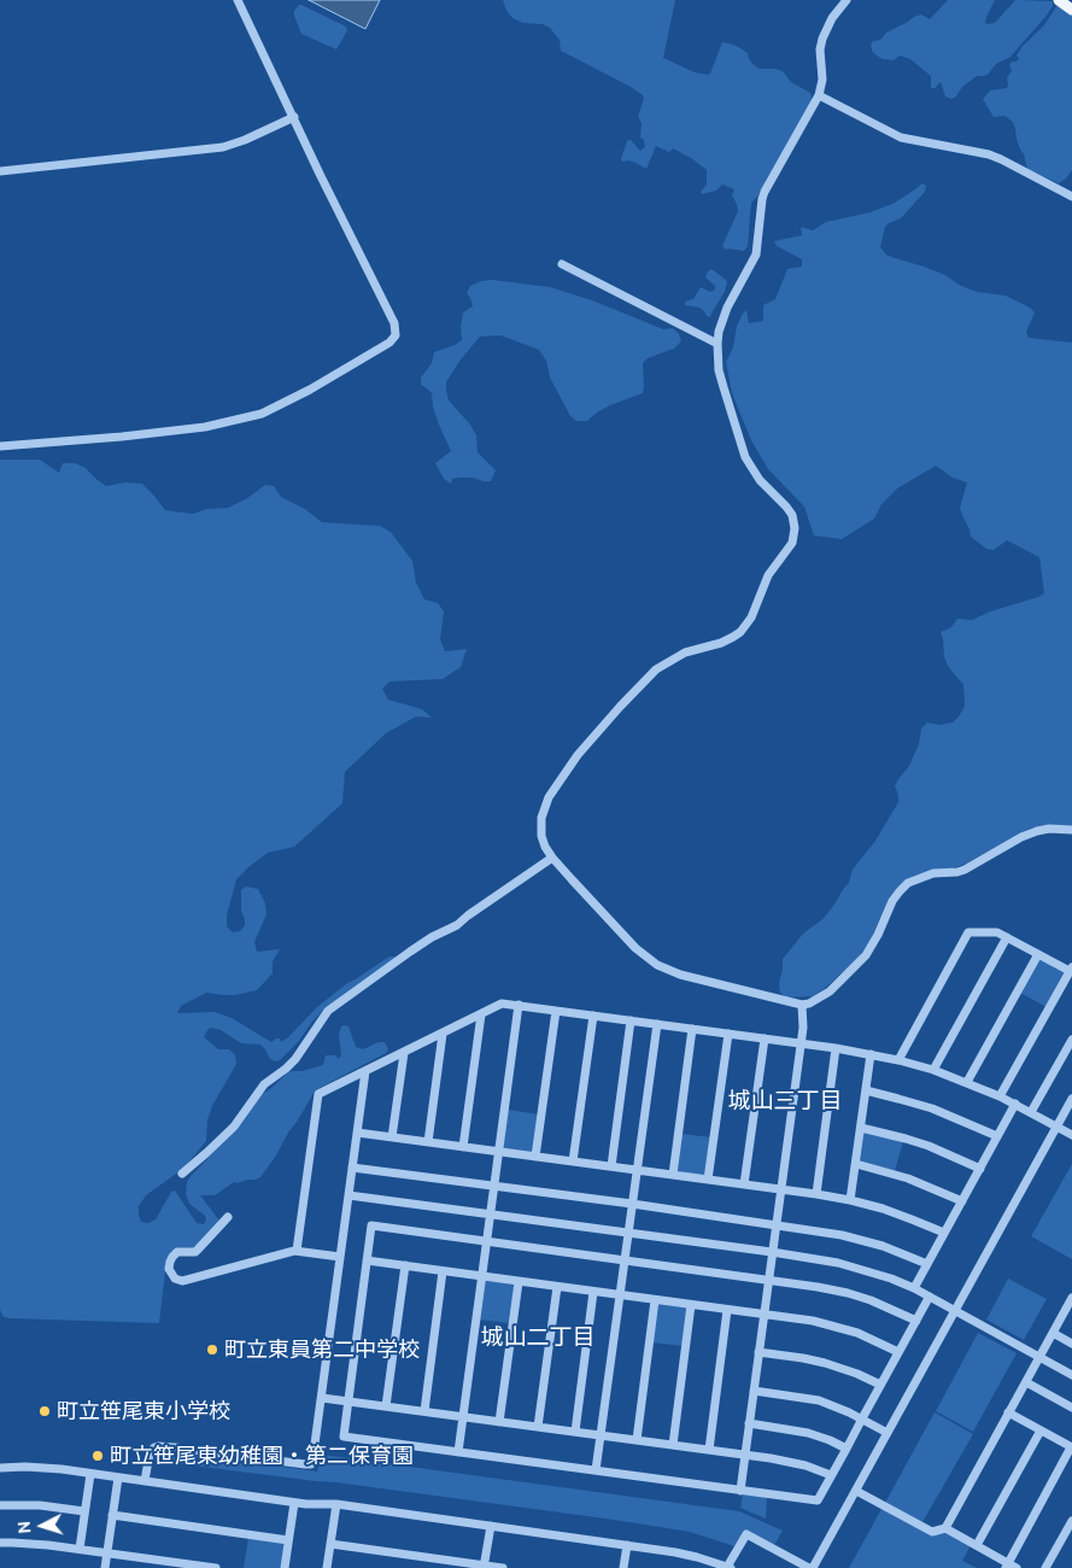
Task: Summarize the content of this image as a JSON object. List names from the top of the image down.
{
  "districts": ["城山三丁目", "城山二丁目"],
  "places": ["町立東員第二中学校", "町立笹尾東小学校", "町立笹尾東幼稚園・第二保育園"],
  "north": "left"
}
